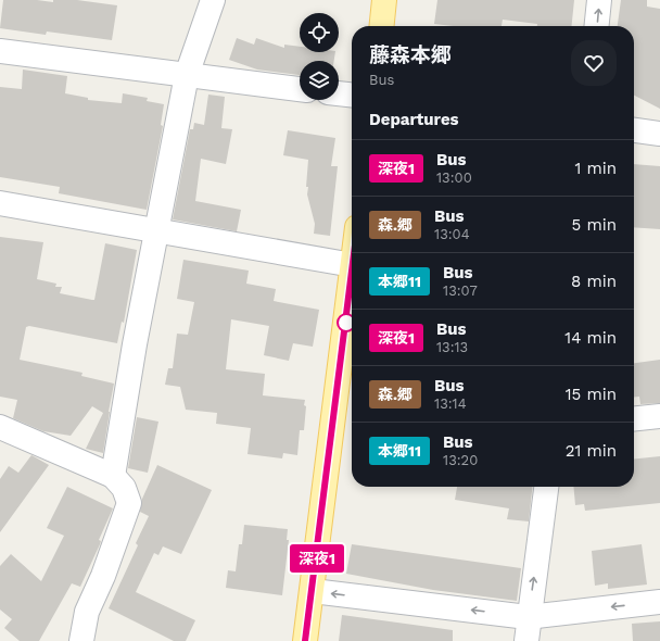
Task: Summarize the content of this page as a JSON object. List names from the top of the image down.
{
  "lines": ["bus line 深夜1"],
  "page": {
    "on_map": "深夜1",
    "heading": [
      ["藤森本郷", "Bus"],
      "Departures"
    ],
    "list": [
      {
        "mark": "深夜1",
        "name": "Bus",
        "note": "13:00",
        "value": "1 min"
      },
      {
        "mark": "森.郷",
        "name": "Bus",
        "note": "13:04",
        "value": "5 min"
      },
      {
        "mark": "本郷11",
        "name": "Bus",
        "note": "13:07",
        "value": "8 min"
      },
      {
        "mark": "深夜1",
        "name": "Bus",
        "note": "13:13",
        "value": "14 min"
      },
      {
        "mark": "森.郷",
        "name": "Bus",
        "note": "13:14",
        "value": "15 min"
      },
      {
        "mark": "本郷11",
        "name": "Bus",
        "note": "13:20",
        "value": "21 min"
      }
    ]
  }
}
